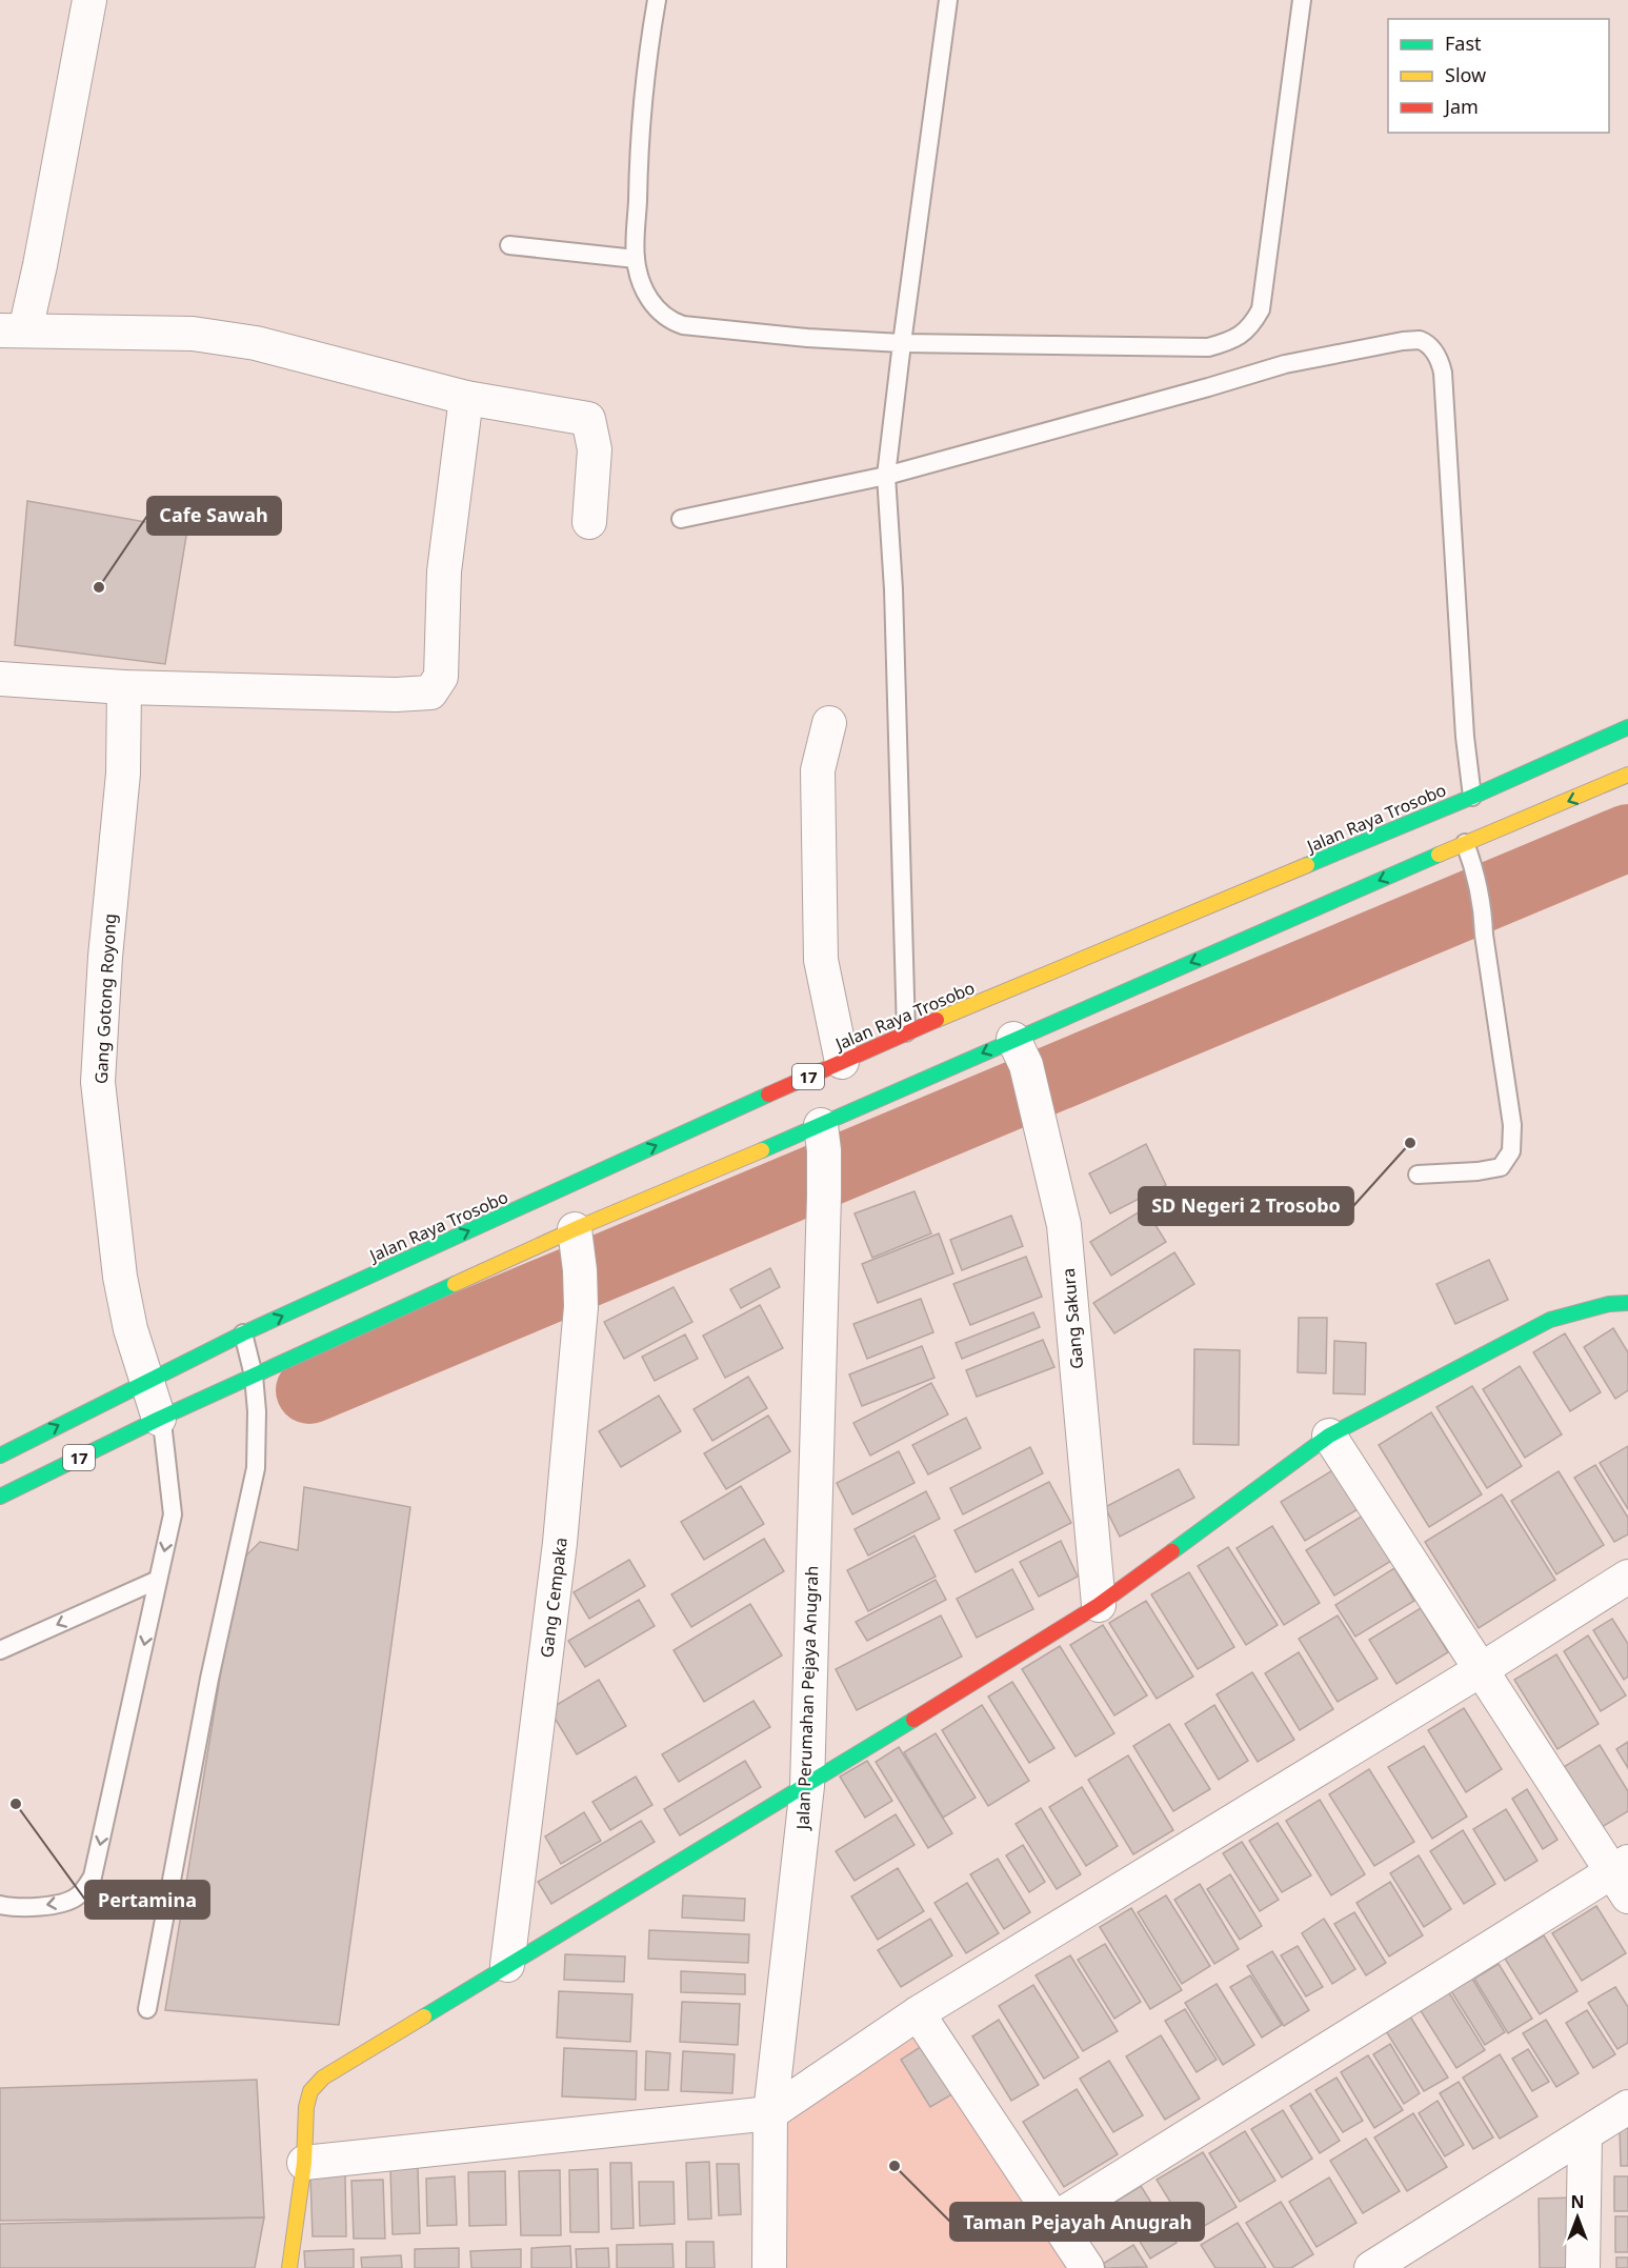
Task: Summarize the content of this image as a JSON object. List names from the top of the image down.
{
  "streets": {
    "main road": ["Jalan Raya Trosobo", "17"],
    "street": [
      "Gang Gotong Royong",
      "Gang Sakura",
      "Gang Cempaka",
      "Jalan Perumahan Pejaya Anugrah"
    ]
  },
  "crossings": [
    ["Jalan Raya Trosobo", "Gang Gotong Royong"],
    ["Gang Gotong Royong", "17"],
    ["17", "Gang Sakura"],
    ["17", "Gang Cempaka"],
    ["17", "Jalan Perumahan Pejaya Anugrah"]
  ],
  "places": [
    "Cafe Sawah",
    "SD Negeri 2 Trosobo",
    "Pertamina",
    "Taman Pejayah Anugrah"
  ],
  "legend": ["Fast", "Slow", "Jam"],
  "north": "top"
}
